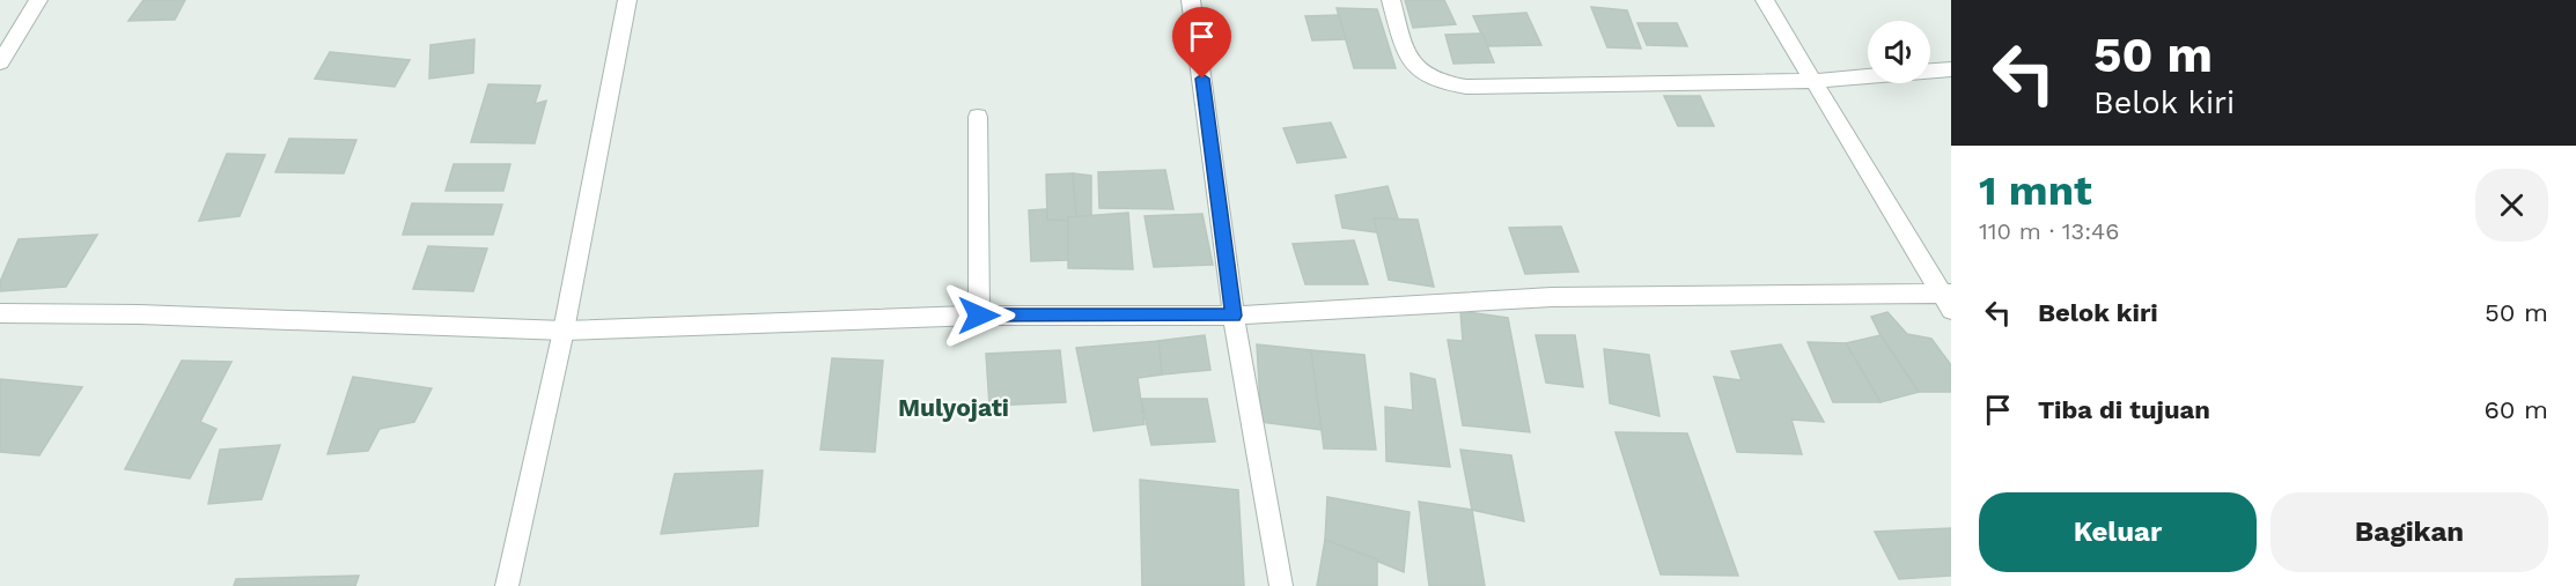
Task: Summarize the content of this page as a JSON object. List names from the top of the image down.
{
  "districts": ["Mulyojati"],
  "page": {
    "turn": ["50 m", "Belok kiri"],
    "heading": ["1 mnt", "110 m · 13:46"],
    "list": [
      {
        "name": "Belok kiri",
        "value": "50 m"
      },
      {
        "name": "Tiba di tujuan",
        "value": "60 m"
      }
    ],
    "buttons": ["Keluar", "Bagikan"]
  }
}
